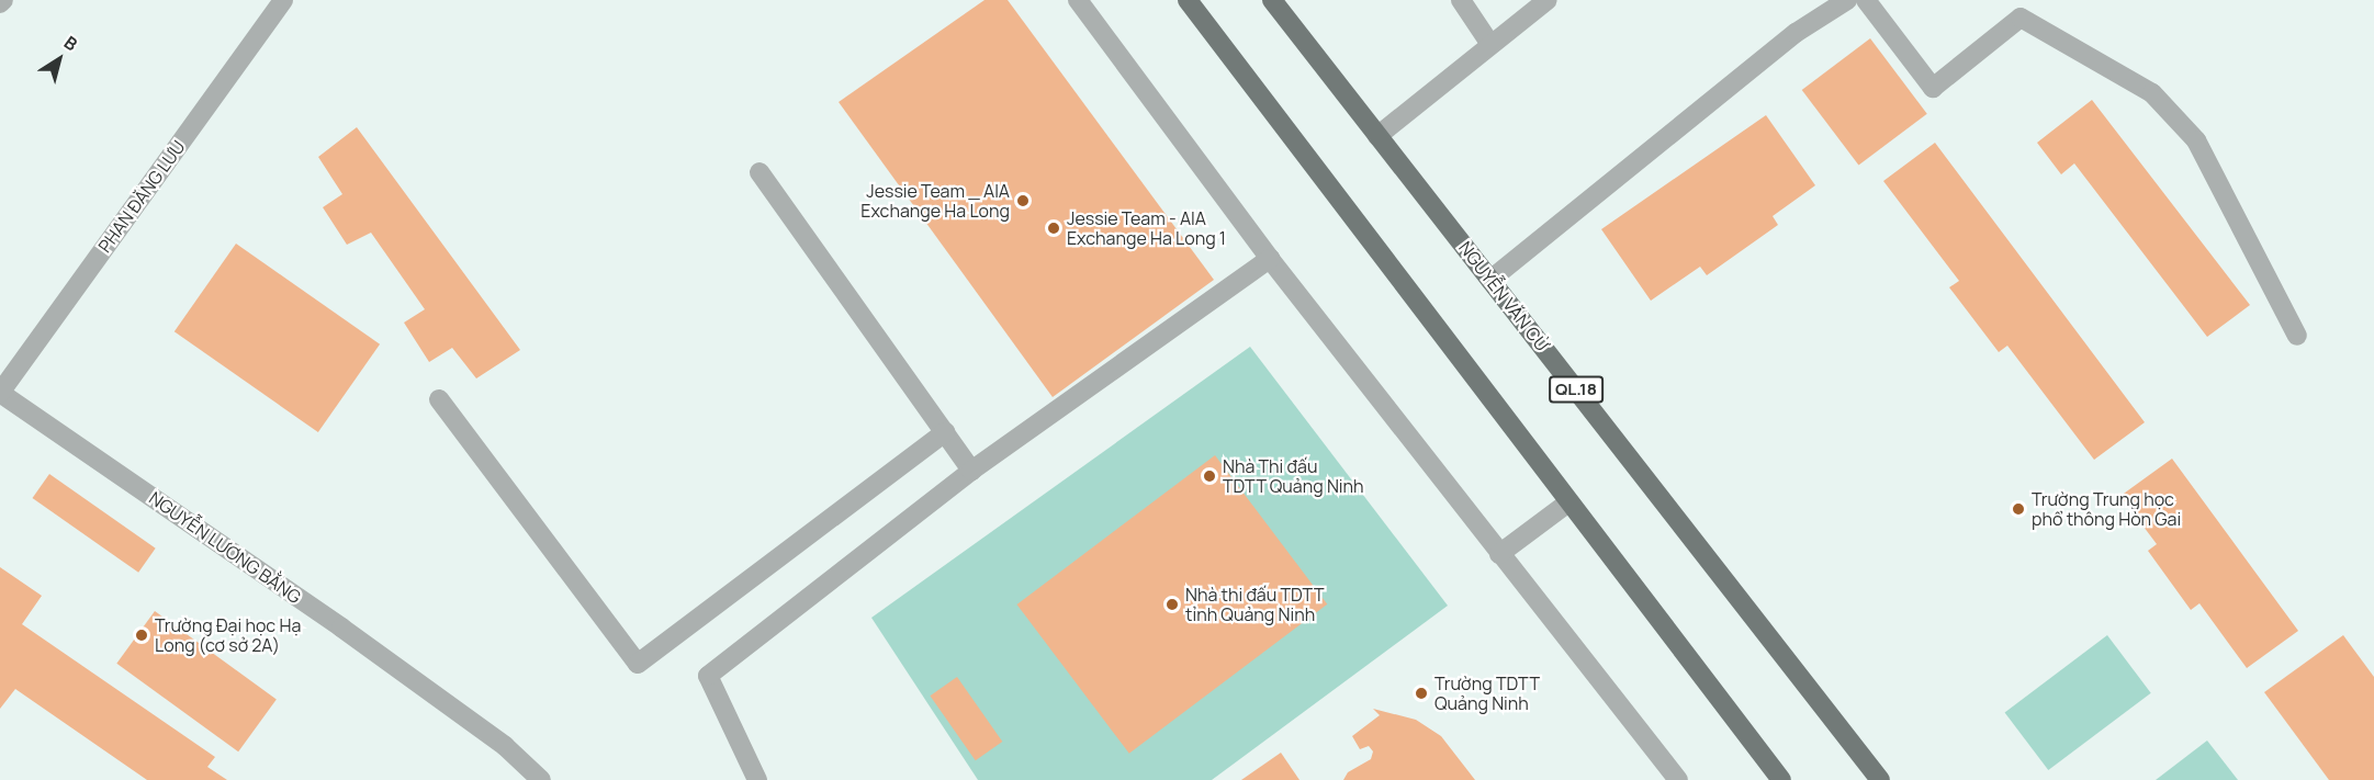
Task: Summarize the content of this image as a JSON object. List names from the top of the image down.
{
  "streets": {
    "main road": ["NGUYỄN VĂN CỪ", "QL.18"],
    "street": ["PHAN ĐĂNG LƯU", "NGUYỄN LƯƠNG BẰNG"]
  },
  "crossings": [
    ["PHAN ĐĂNG LƯU", "NGUYỄN LƯƠNG BẰNG"]
  ],
  "places": [
    "Jessie Team _ AIA Exchange Ha Long",
    "Jessie Team - AIA Exchange Ha Long 1",
    "Nhà Thi đấu TDTT Quảng Ninh",
    "Trường Trung học phổ thông Hòn Gai",
    "Nhà thi đấu TDTT tỉnh Quảng Ninh",
    "Trường Đại học Hạ Long (cơ sở 2A)",
    "Trường TDTT Quảng Ninh"
  ],
  "north": "top right"
}
